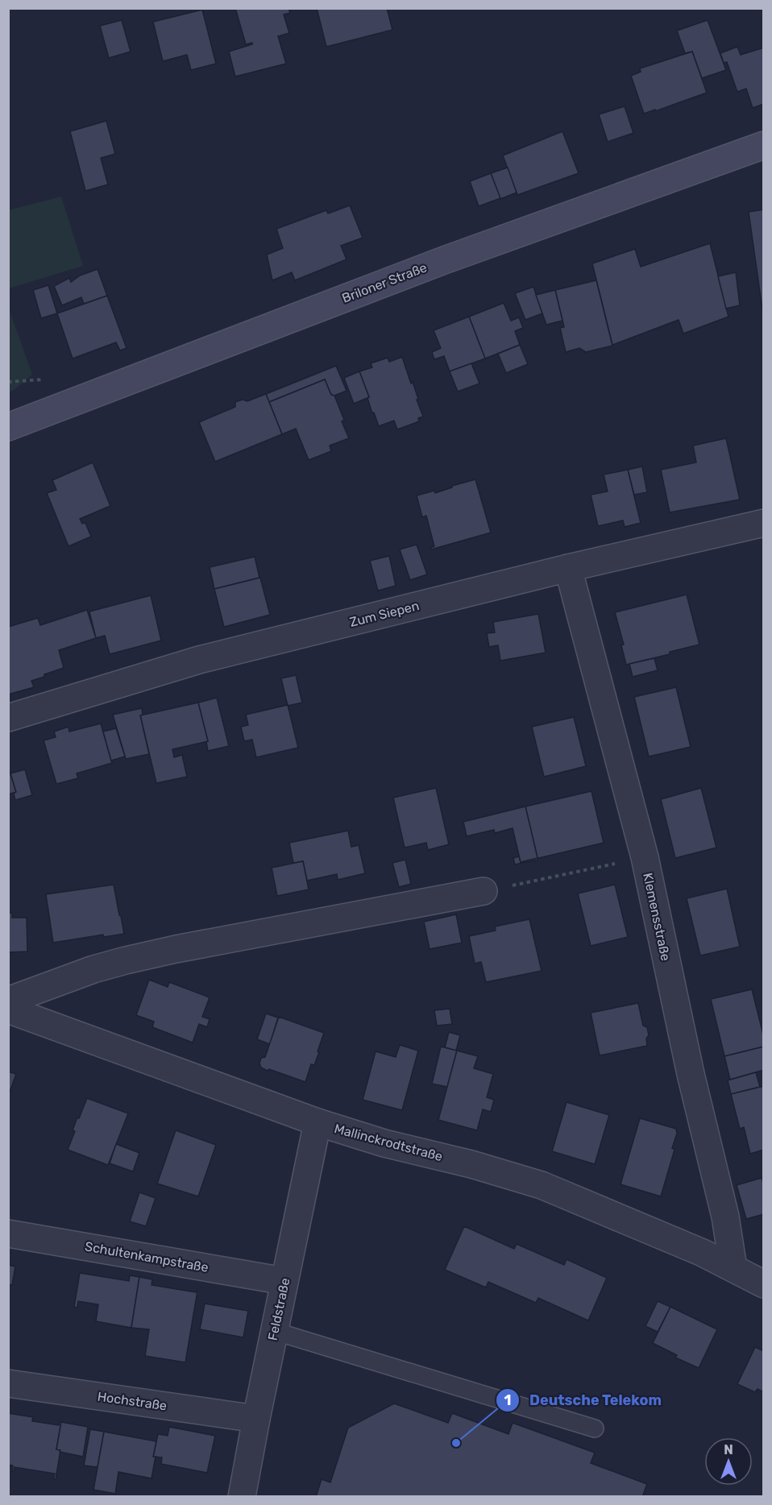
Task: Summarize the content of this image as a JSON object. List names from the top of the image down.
{
  "streets": {
    "main road": ["Briloner Straße"],
    "street": [
      "Zum Siepen",
      "Klemensstraße",
      "Mallinckrodtstraße",
      "Schultenkampstraße",
      "Feldstraße",
      "Hochstraße"
    ]
  },
  "crossings": [
    ["Zum Siepen", "Klemensstraße"],
    ["Klemensstraße", "Mallinckrodtstraße"],
    ["Mallinckrodtstraße", "Feldstraße"],
    ["Schultenkampstraße", "Feldstraße"],
    ["Feldstraße", "Hochstraße"]
  ],
  "places": ["Deutsche Telekom"],
  "north": "top"
}
